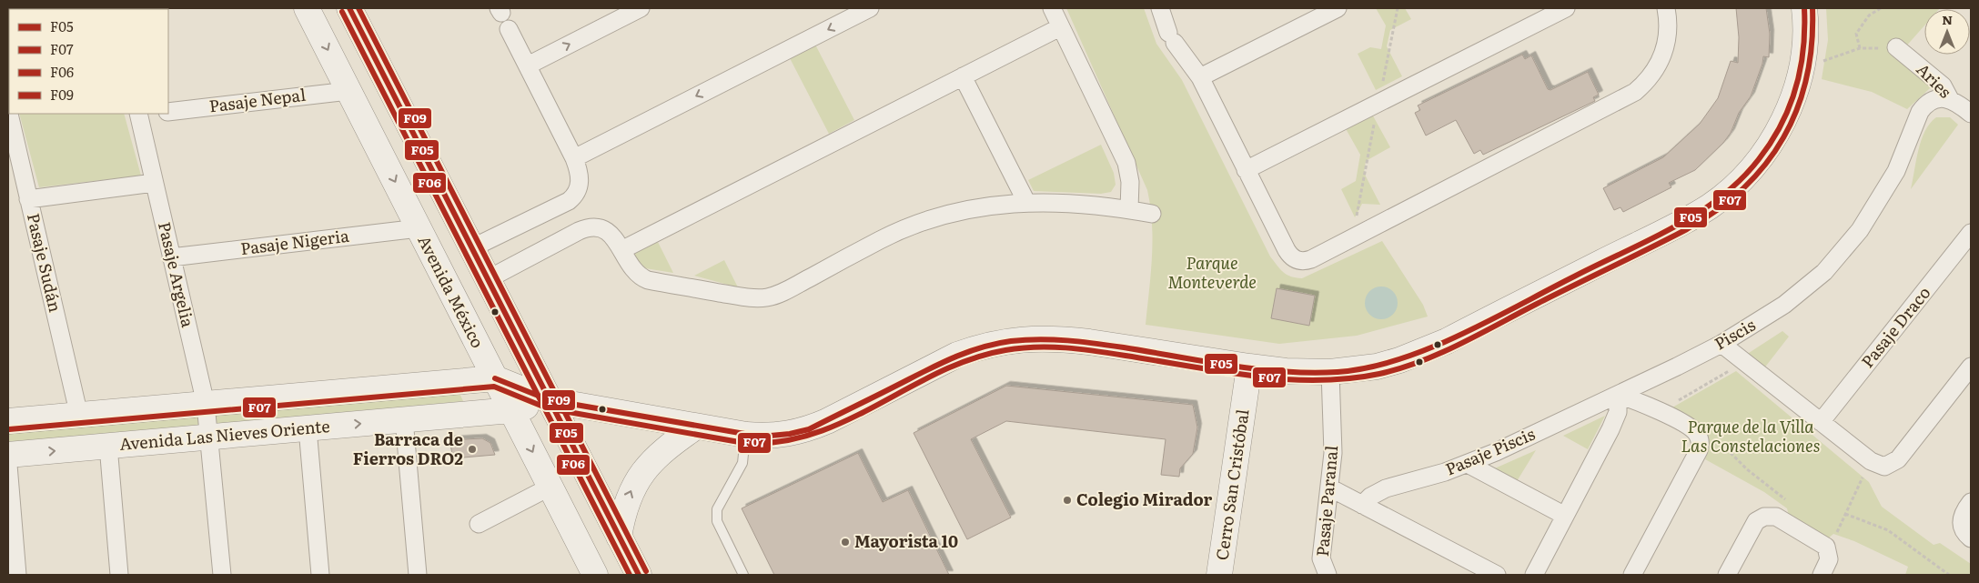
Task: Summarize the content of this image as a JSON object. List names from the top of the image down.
{
  "streets": {
    "street": [
      "Aries",
      "Pasaje Nepal",
      "Pasaje Nigeria",
      "Pasaje Sudán",
      "Pasaje Argelia",
      "Avenida México",
      "Pasaje Draco",
      "Piscis",
      "Avenida Las Nieves Oriente",
      "Pasaje Piscis",
      "Cerro San Cristóbal",
      "Pasaje Paranal"
    ]
  },
  "crossings": [
    ["Aries", "Piscis"],
    ["Pasaje Nepal", "Avenida México"],
    ["Pasaje Nigeria", "Pasaje Argelia"],
    ["Pasaje Nigeria", "Avenida México"],
    ["Pasaje Sudán", "Avenida Las Nieves Oriente"],
    ["Pasaje Argelia", "Avenida Las Nieves Oriente"],
    ["Avenida México", "Avenida Las Nieves Oriente"],
    ["Piscis", "Pasaje Piscis"],
    ["Avenida Las Nieves Oriente", "Cerro San Cristóbal"],
    ["Avenida Las Nieves Oriente", "Pasaje Paranal"]
  ],
  "parks": ["Parque Monteverde", "Parque de la Villa Las Constelaciones"],
  "places": ["Barraca de Fierros DRO2", "Colegio Mirador", "Mayorista 10"],
  "lines": [
    "transit line F05",
    "transit line F07",
    "transit line F09",
    "transit line F06"
  ],
  "legend": [
    "F05",
    "F07",
    "F06",
    "F09"
  ],
  "north": "top"
}
